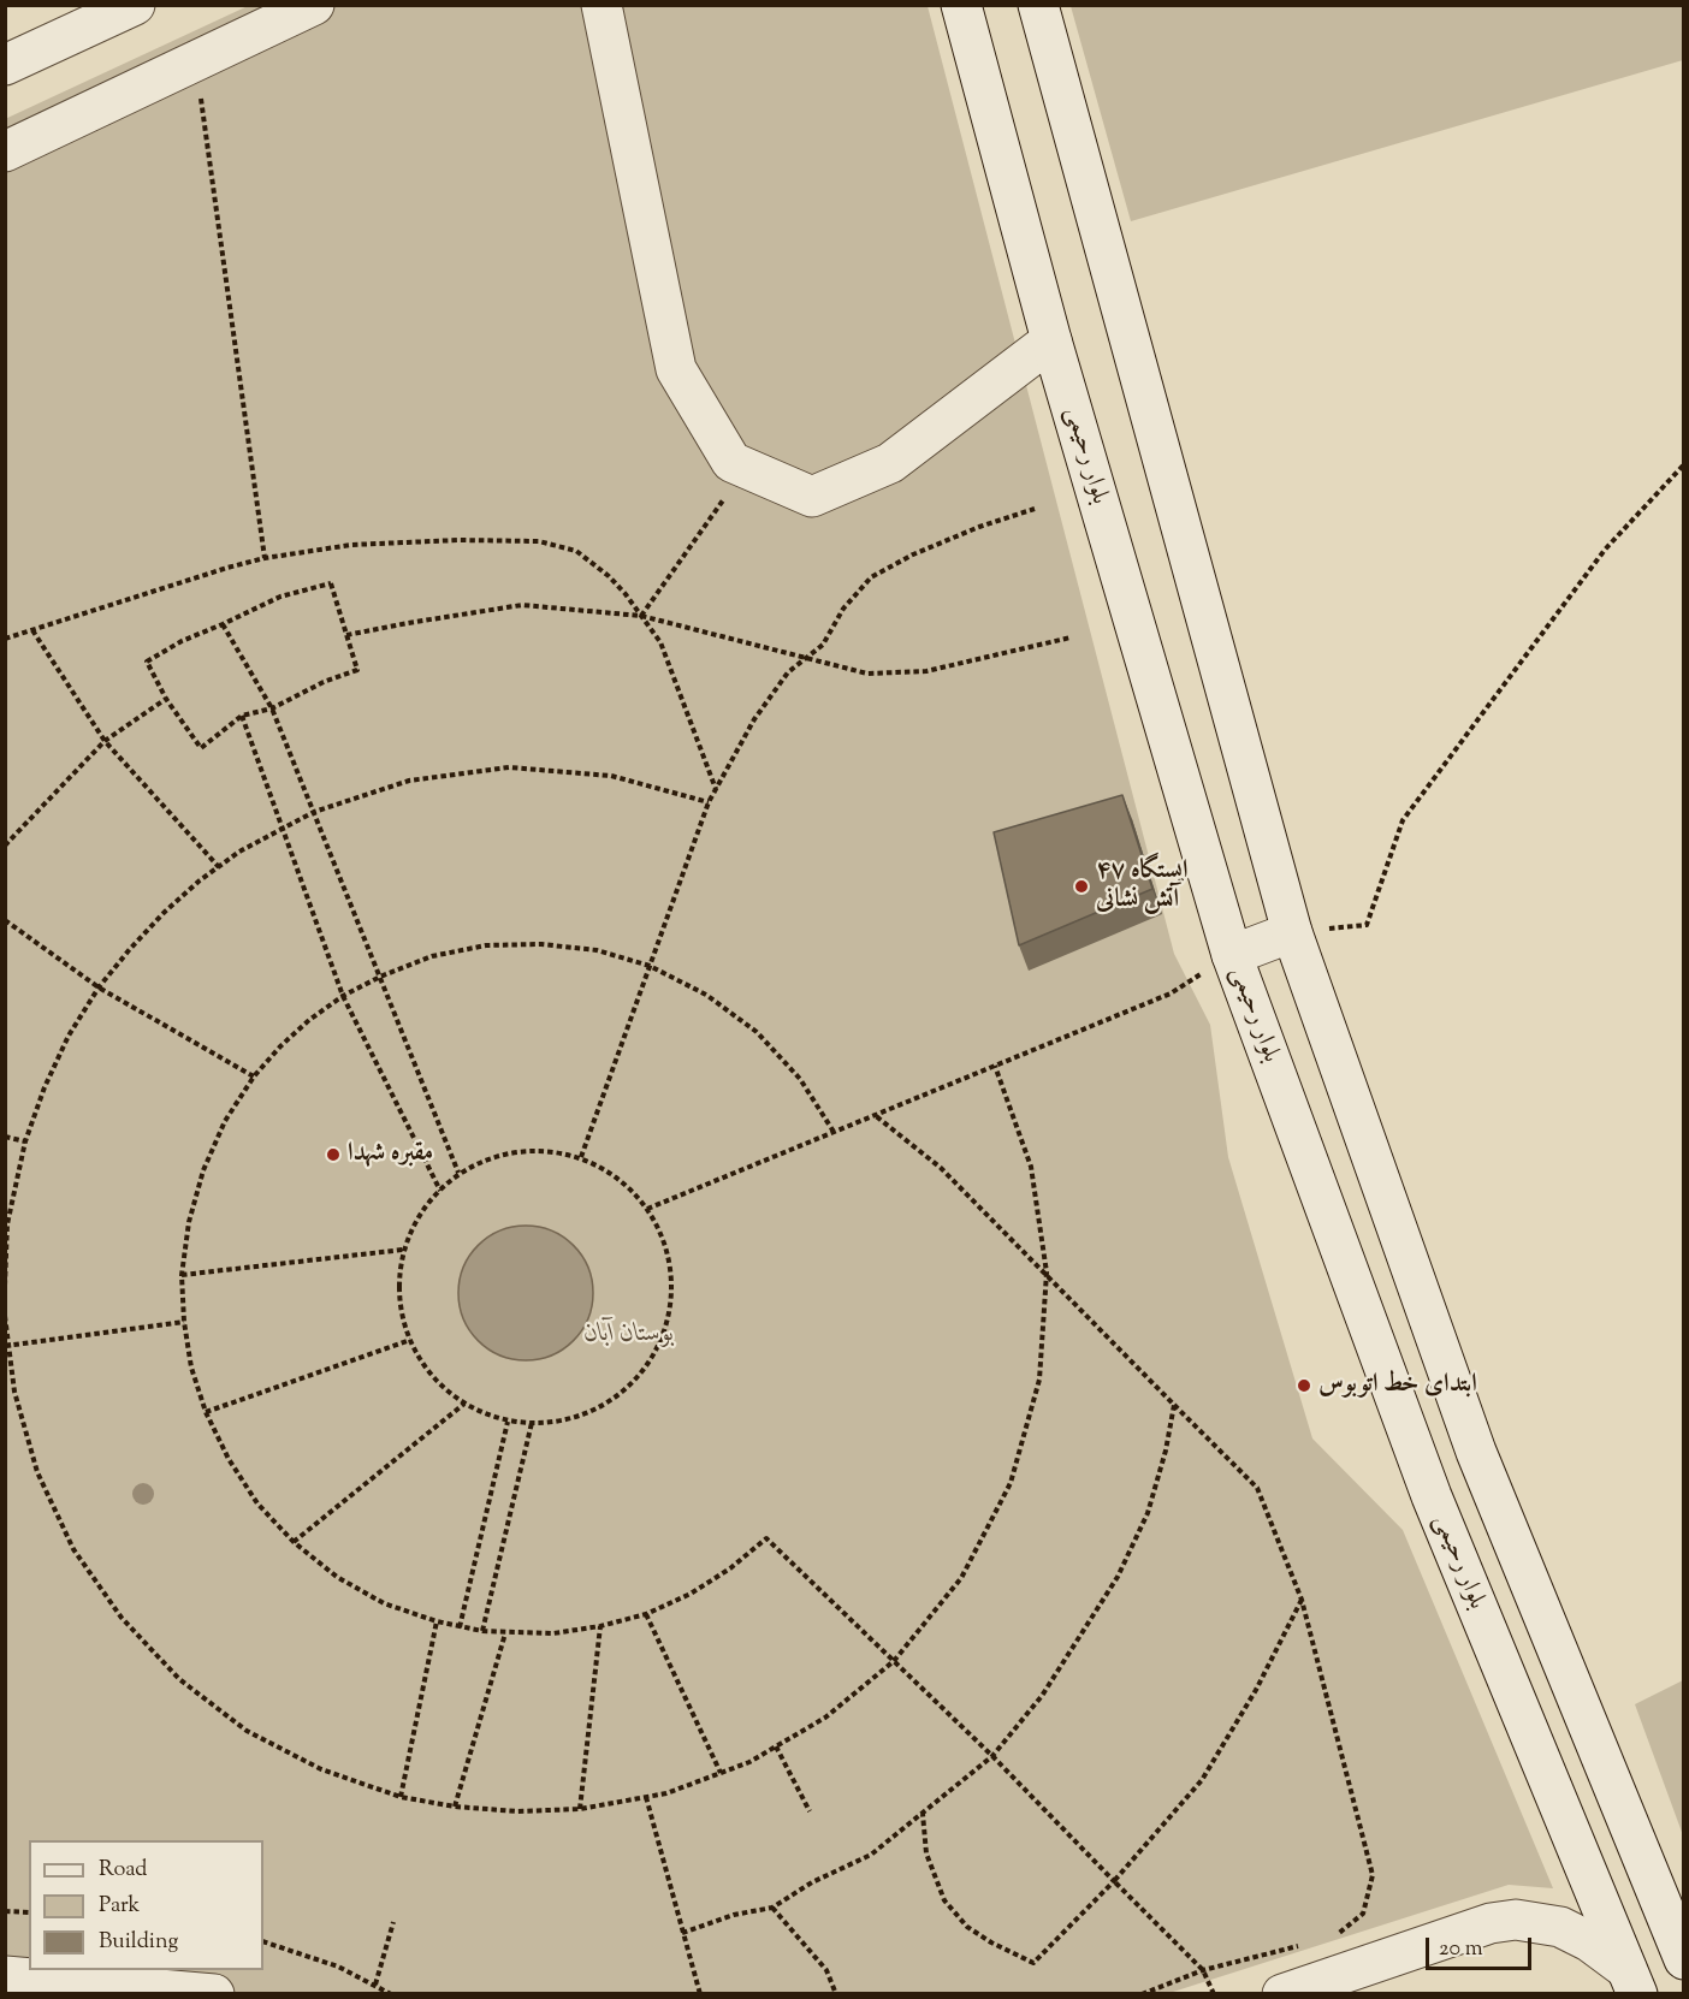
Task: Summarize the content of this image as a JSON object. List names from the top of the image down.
{
  "streets": {
    "main road": ["بلوار رحیمی"]
  },
  "parks": ["بوستان آبان"],
  "places": ["ایستگاه ۴۷ آتش نشانی", "مقبره شهدا", "ابتدای خط اتوبوس"],
  "legend": ["Road", "Park", "Building"],
  "scale_bar": "20 m"
}
